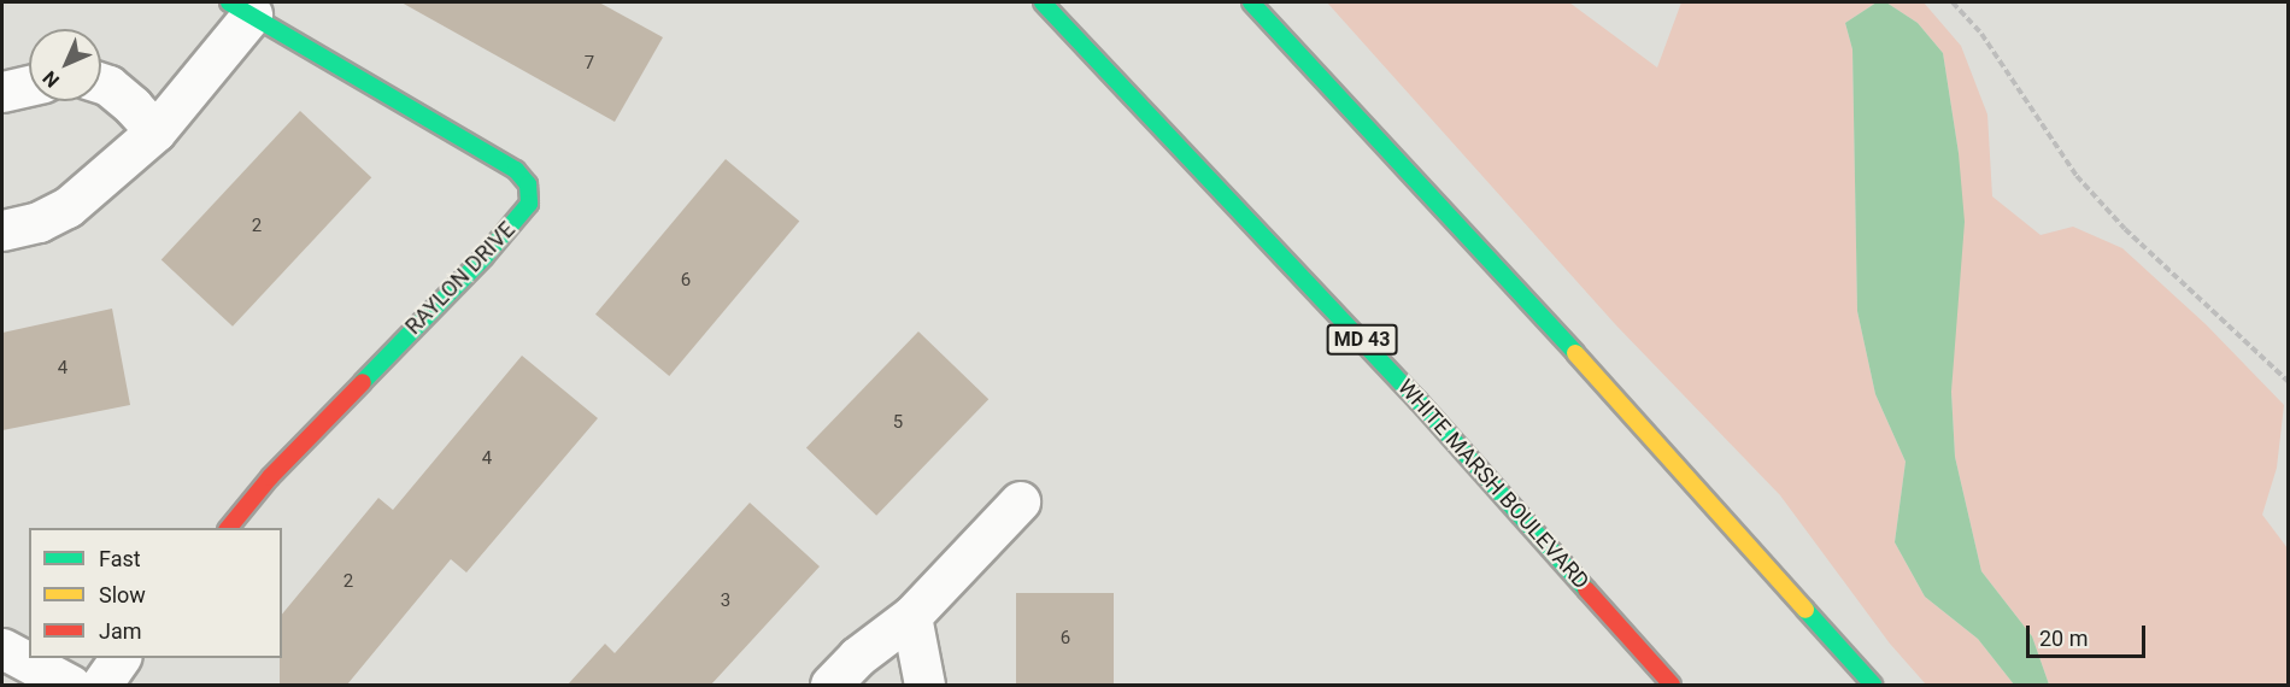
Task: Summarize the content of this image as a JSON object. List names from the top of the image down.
{
  "streets": {
    "main road": ["RAYLON DRIVE", "MD 43", "WHITE MARSH BOULEVARD"]
  },
  "house_numbers": [
    "7",
    "2",
    "6",
    "4",
    "5",
    "4",
    "2",
    "3",
    "6"
  ],
  "legend": ["Fast", "Slow", "Jam"],
  "scale_bar": "20 m",
  "north": "bottom left"
}
